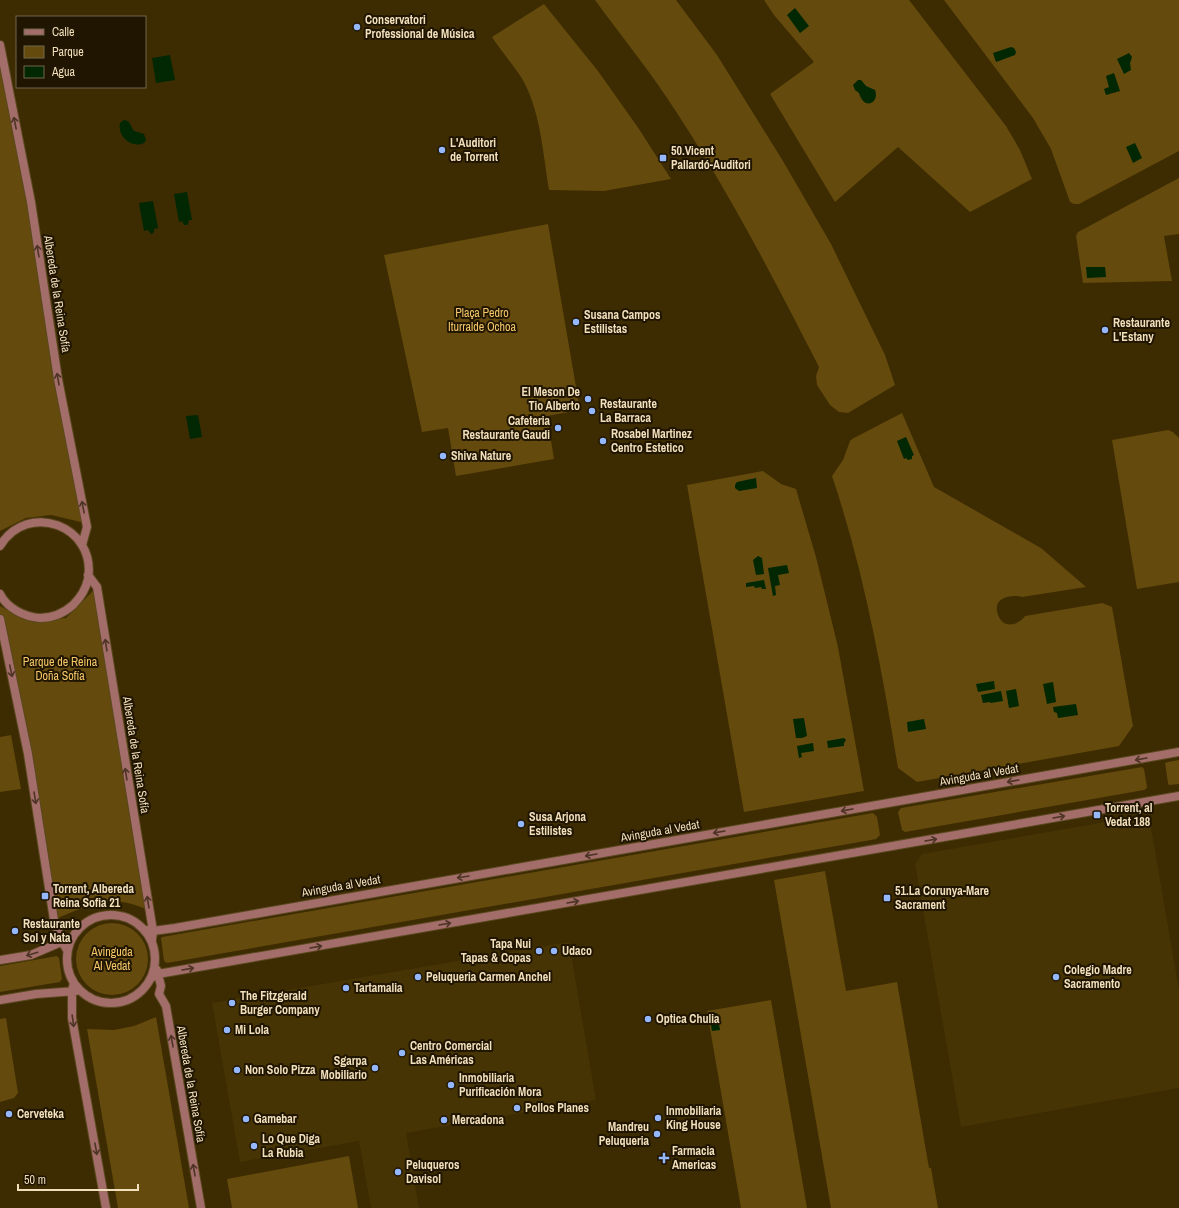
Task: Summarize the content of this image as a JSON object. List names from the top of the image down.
{
  "streets": {
    "street": ["Albereda de la Reina Sofía", "Avinguda al Vedat"]
  },
  "crossings": [
    ["Albereda de la Reina Sofía", "Avinguda al Vedat"]
  ],
  "one_way": ["Albereda de la Reina Sofía"],
  "parks": ["Plaça Pedro Iturralde Ochoa", "Parque de Reina Doña Sofía", "Avinguda Al Vedat"],
  "places": {
    "other": [
      "Conservatori Professional de Música",
      "L'Auditori de Torrent",
      "Susana Campos Estilistas",
      "Restaurante L'Estany",
      "El Meson De Tio Alberto",
      "Restaurante La Barraca",
      "Cafeteria Restaurante Gaudi",
      "Rosabel Martinez Centro Estetico",
      "Shiva Nature",
      "Susa Arjona Estilistes",
      "Restaurante Sol y Nata",
      "Tapa Nui Tapas & Copas",
      "Udaco",
      "Peluqueria Carmen Anchel",
      "Colegio Madre Sacramento",
      "Tartamalia",
      "The Fitzgerald Burger Company",
      "Optica Chulia",
      "Mi Lola",
      "Centro Comercial Las Américas",
      "Sgarpa Mobiliario",
      "Non Solo Pizza",
      "Inmobiliaria Purificación Mora",
      "Pollos Planes",
      "Cerveteka",
      "Inmobiliaria King House",
      "Gamebar",
      "Mercadona",
      "Mandreu Peluqueria",
      "Lo Que Diga La Rubia",
      "Peluqueros Davisol"
    ],
    "transit": [
      "50.Vicent Pallardó-Auditori",
      "Torrent, al Vedat 188",
      "Torrent, Albereda Reina Sofia 21",
      "51.La Corunya-Mare Sacrament"
    ],
    "health": ["Farmacia Americas"]
  },
  "legend": ["Calle", "Parque", "Agua"],
  "scale_bar": "50 m"
}
